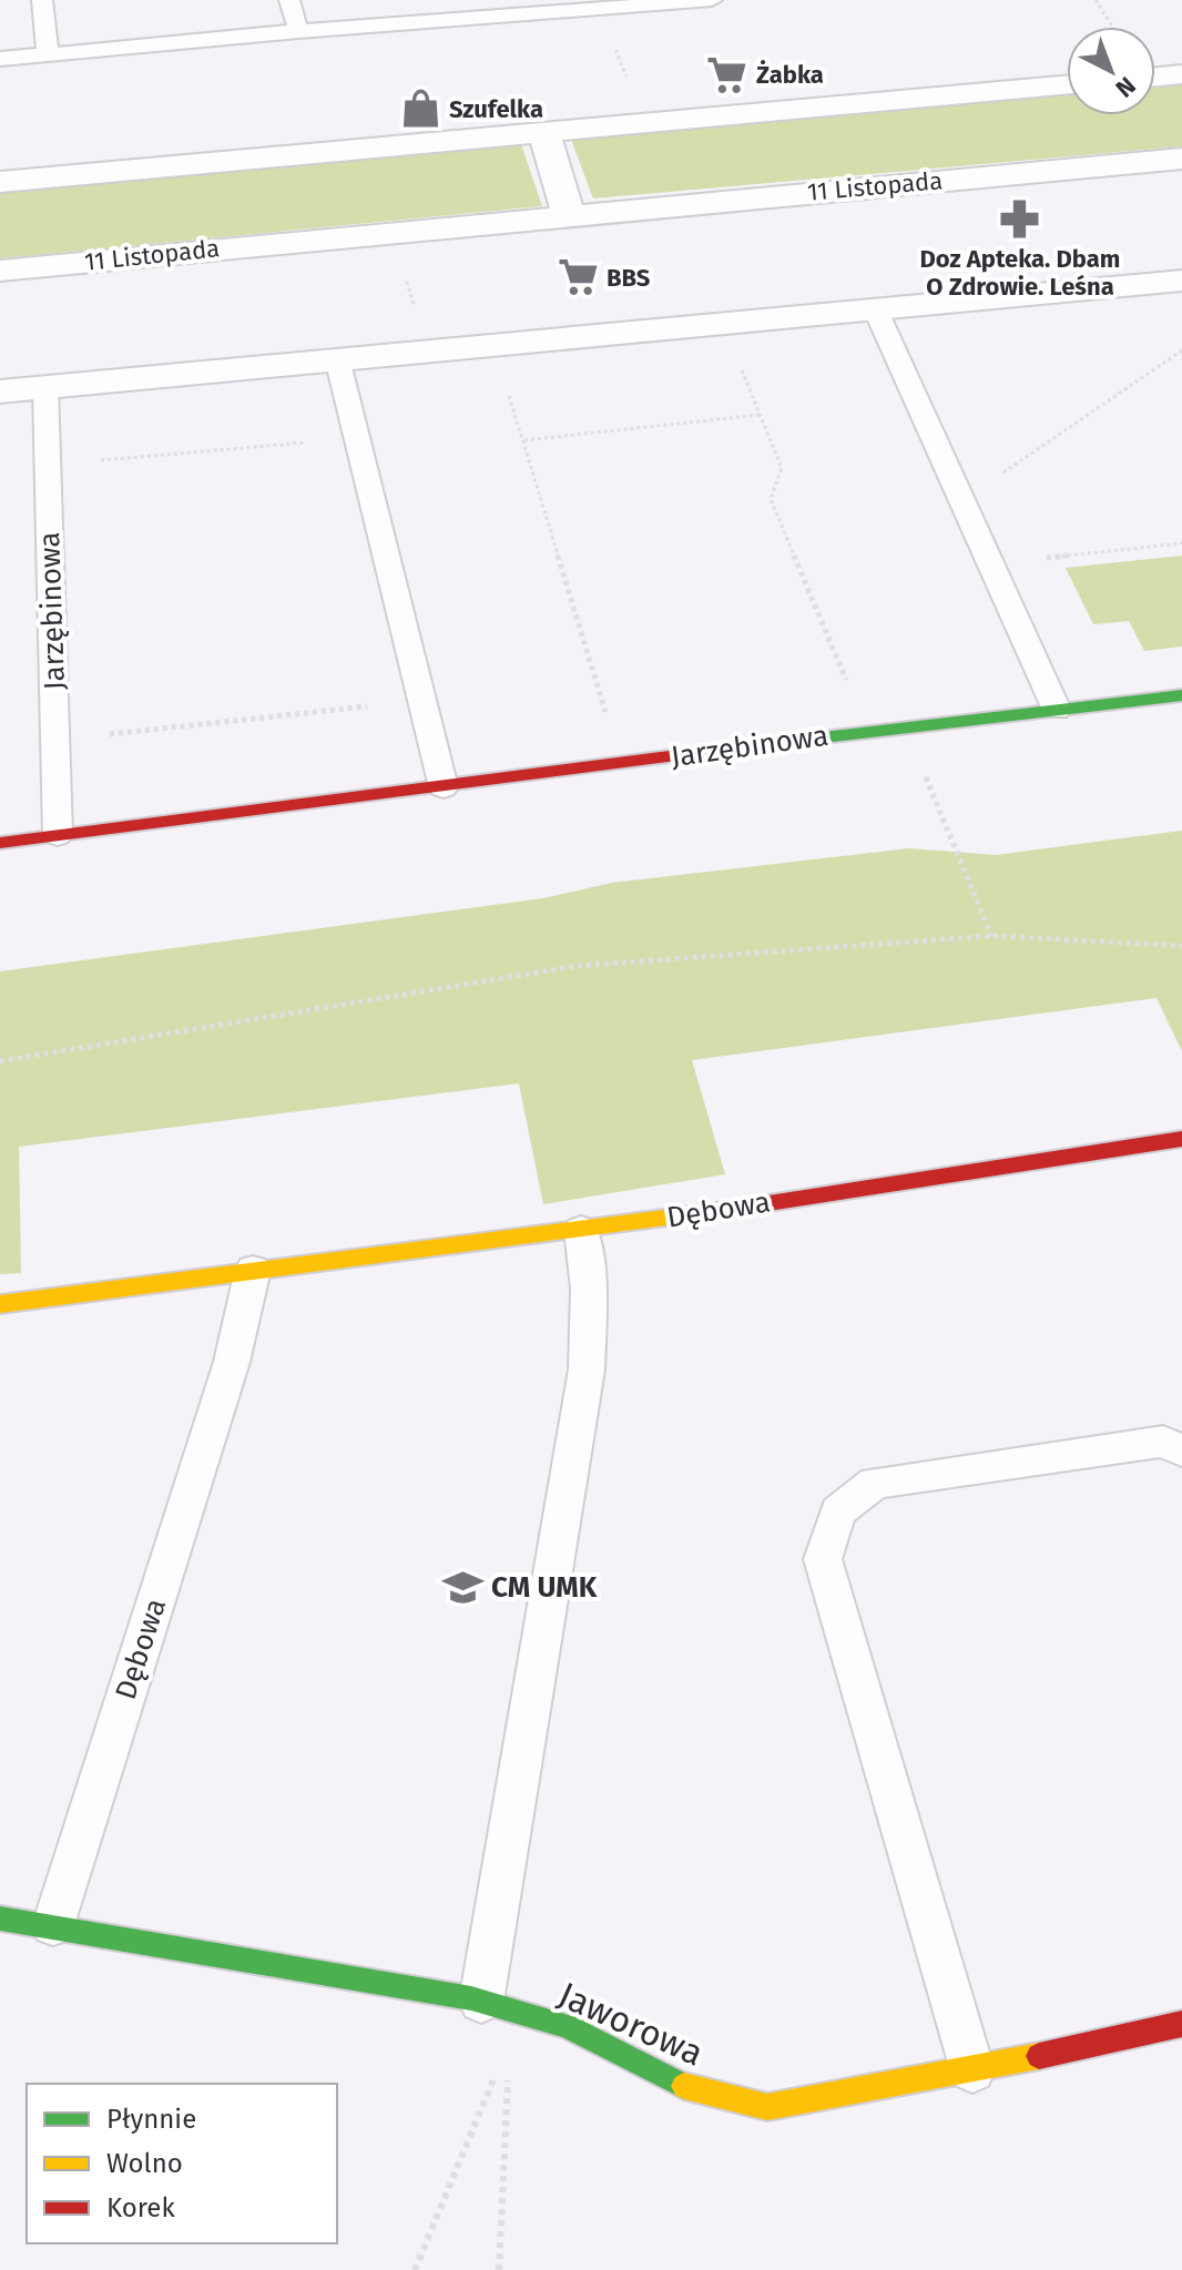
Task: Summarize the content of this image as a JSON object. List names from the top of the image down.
{
  "streets": {
    "street": [
      "11 Listopada",
      "Jarzębinowa",
      "Dębowa",
      "Jaworowa"
    ]
  },
  "crossings": [
    ["Dębowa", "Jaworowa"]
  ],
  "places": {
    "supermarket": ["Żabka", "BBS"],
    "shop": ["Szufelka"],
    "pharmacy": ["Doz Apteka. Dbam O Zdrowie. Leśna"],
    "school or university": ["CM UMK"]
  },
  "legend": ["Płynnie", "Wolno", "Korek"],
  "north": "bottom right"
}
